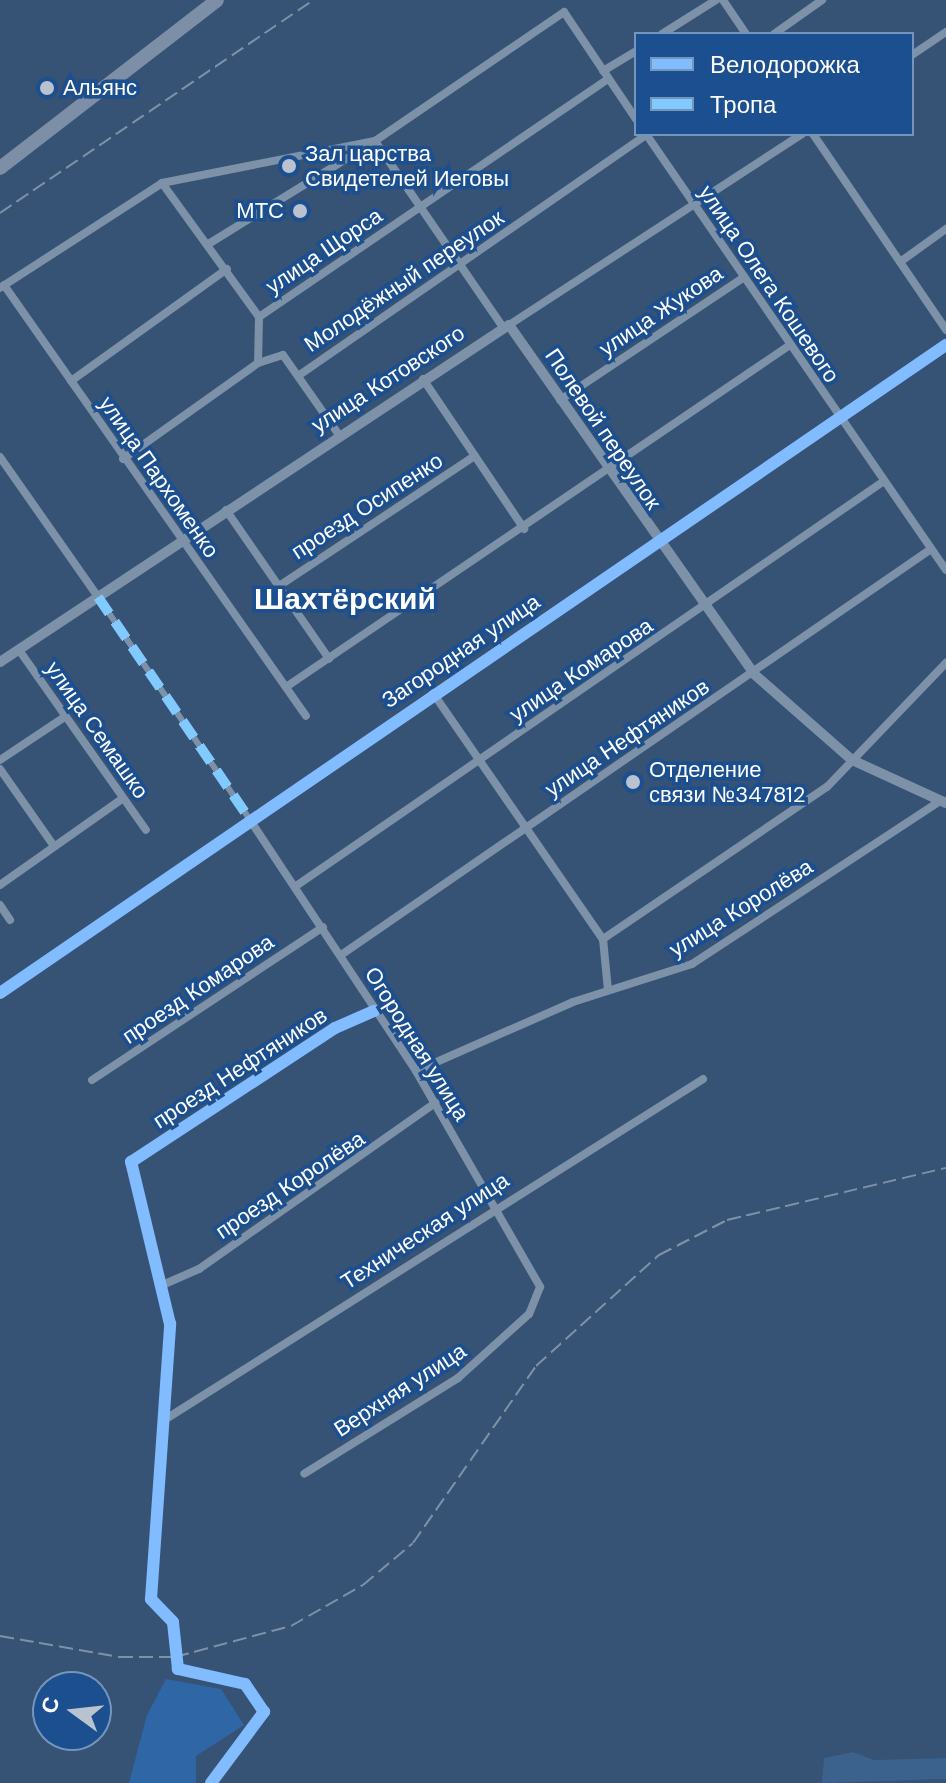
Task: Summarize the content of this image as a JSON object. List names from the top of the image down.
{
  "streets": {
    "street": [
      "улица Щорса",
      "Молодёжный переулок",
      "улица Олега Кошевого",
      "улица Жукова",
      "улица Котовского",
      "Полевой переулок",
      "улица Пархоменко",
      "проезд Осипенко",
      "Загородная улица",
      "улица Комарова",
      "улица Семашко",
      "улица Нефтяников",
      "улица Королёва",
      "проезд Комарова",
      "Огородная улица",
      "проезд Нефтяников",
      "проезд Королёва",
      "Техническая улица",
      "Верхняя улица"
    ]
  },
  "crossings": [
    ["улица Щорса", "Полевой переулок"],
    ["Молодёжный переулок", "Полевой переулок"],
    ["улица Олега Кошевого", "улица Жукова"],
    ["улица Олега Кошевого", "улица Котовского"],
    ["улица Олега Кошевого", "Загородная улица"],
    ["улица Олега Кошевого", "улица Комарова"],
    ["улица Олега Кошевого", "улица Нефтяников"],
    ["улица Жукова", "Полевой переулок"],
    ["улица Котовского", "Полевой переулок"],
    ["улица Котовского", "улица Пархоменко"],
    ["улица Котовского", "улица Семашко"],
    ["Полевой переулок", "Загородная улица"],
    ["Полевой переулок", "улица Комарова"],
    ["Полевой переулок", "улица Нефтяников"],
    ["Полевой переулок", "улица Королёва"],
    ["Загородная улица", "Огородная улица"],
    ["улица Комарова", "Огородная улица"],
    ["улица Нефтяников", "Огородная улица"],
    ["улица Королёва", "Огородная улица"],
    ["проезд Комарова", "Огородная улица"],
    ["Огородная улица", "проезд Нефтяников"],
    ["Огородная улица", "проезд Королёва"],
    ["Огородная улица", "Техническая улица"],
    ["Огородная улица", "Верхняя улица"],
    ["проезд Нефтяников", "проезд Королёва"]
  ],
  "districts": ["Шахтёрский"],
  "places": [
    "Альянс",
    "Зал царства Свидетелей Иеговы",
    "МТС",
    "Отделение связи №347812"
  ],
  "legend": ["Велодорожка", "Тропа"],
  "north": "left"
}
